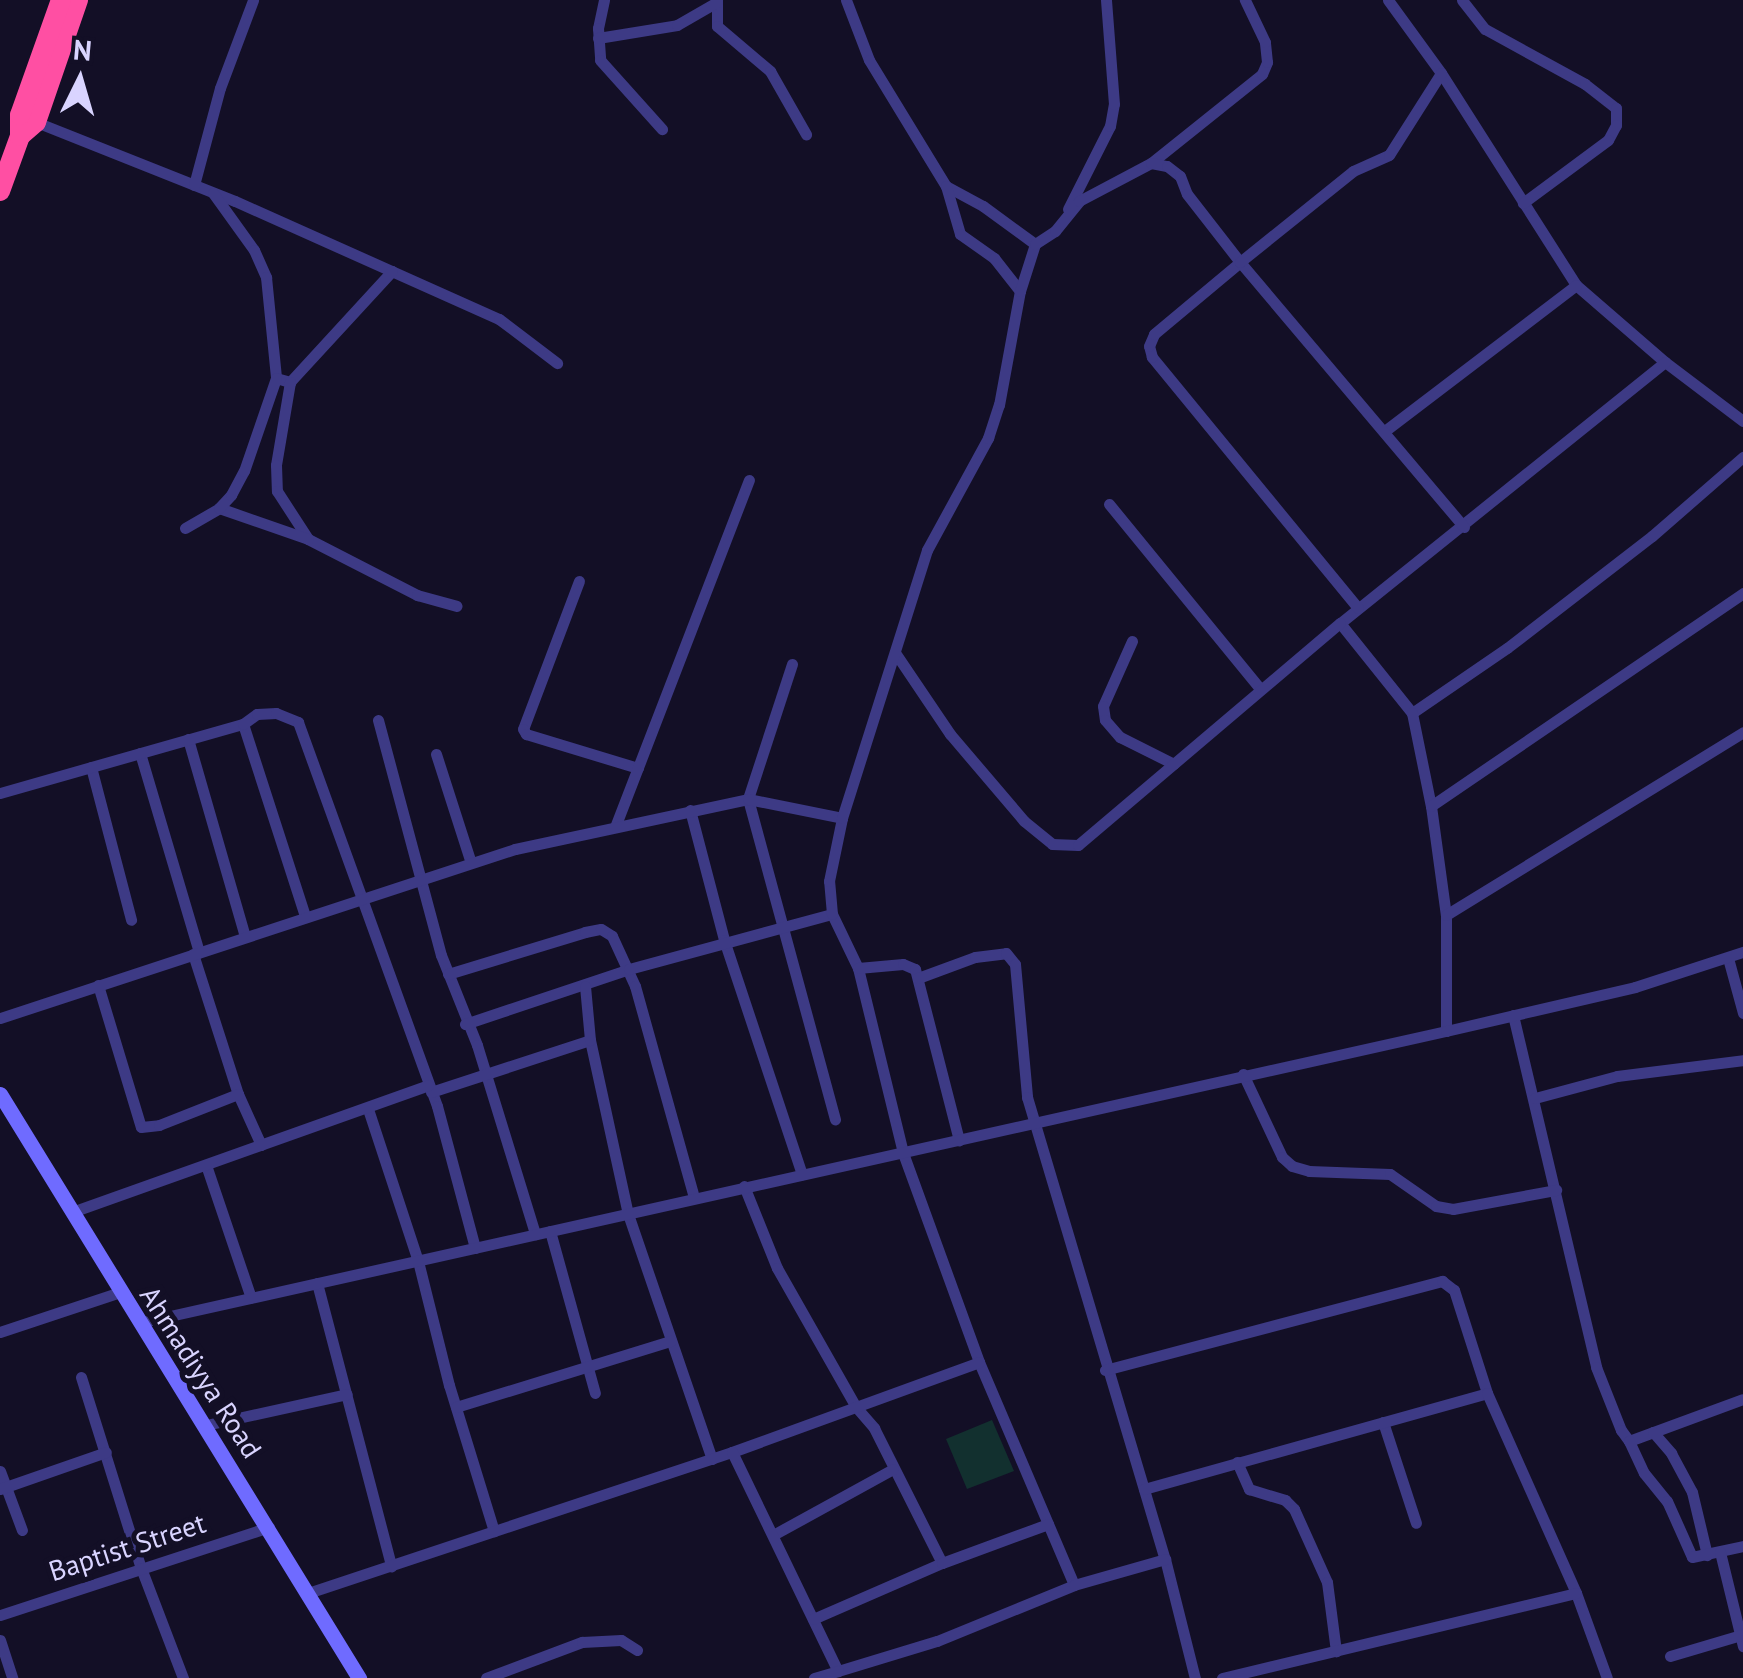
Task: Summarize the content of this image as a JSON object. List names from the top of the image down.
{
  "streets": {
    "street": ["Ahmadiyya Road", "Baptist Street"]
  },
  "crossings": [
    ["Ahmadiyya Road", "Baptist Street"]
  ],
  "north": "top"
}
